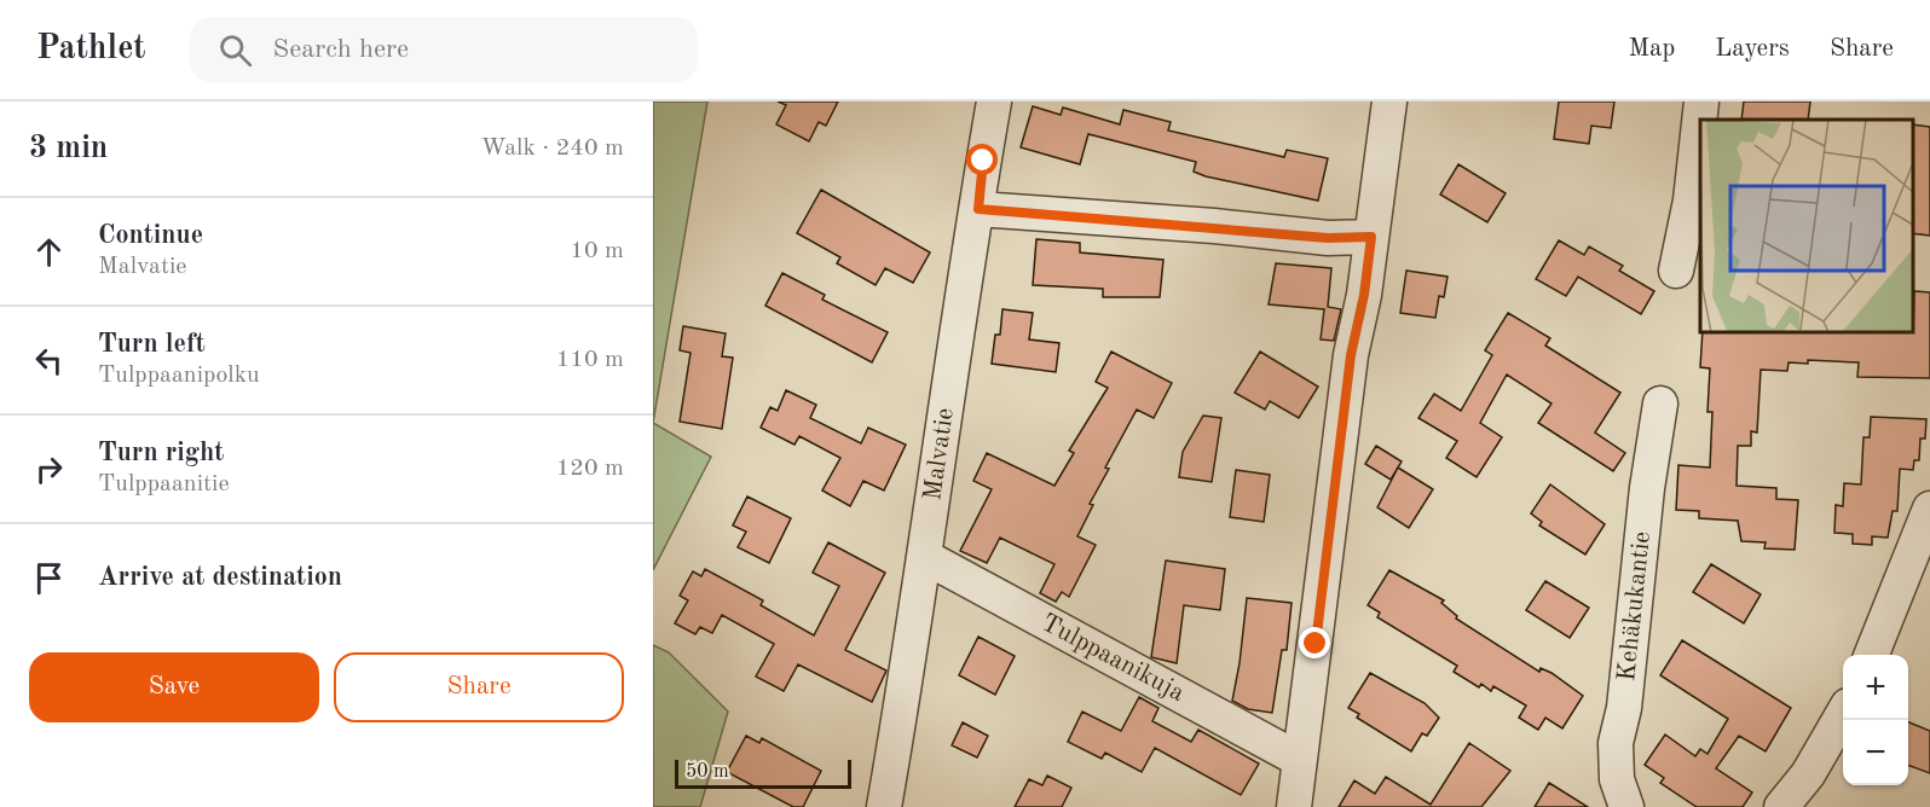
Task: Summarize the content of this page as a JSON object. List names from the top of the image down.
{
  "streets": {
    "street": ["Malvatie", "Kehäkukantie", "Tulppaanikuja"]
  },
  "crossings": [
    ["Malvatie", "Tulppaanikuja"]
  ],
  "scale_bar": "50 m",
  "page": {
    "header": "Pathlet",
    "search": "Search here",
    "nav": ["Map", "Layers", "Share"],
    "heading": ["3 min", "Walk · 240 m"],
    "list": [
      ["Continue", "Malvatie", "10 m"],
      ["Turn left", "Tulppaanipolku", "110 m"],
      ["Turn right", "Tulppaanitie", "120 m"],
      "Arrive at destination"
    ],
    "buttons": ["Save", "Share"],
    "map_buttons": ["+", "−"],
    "scale": "50 m"
  }
}
